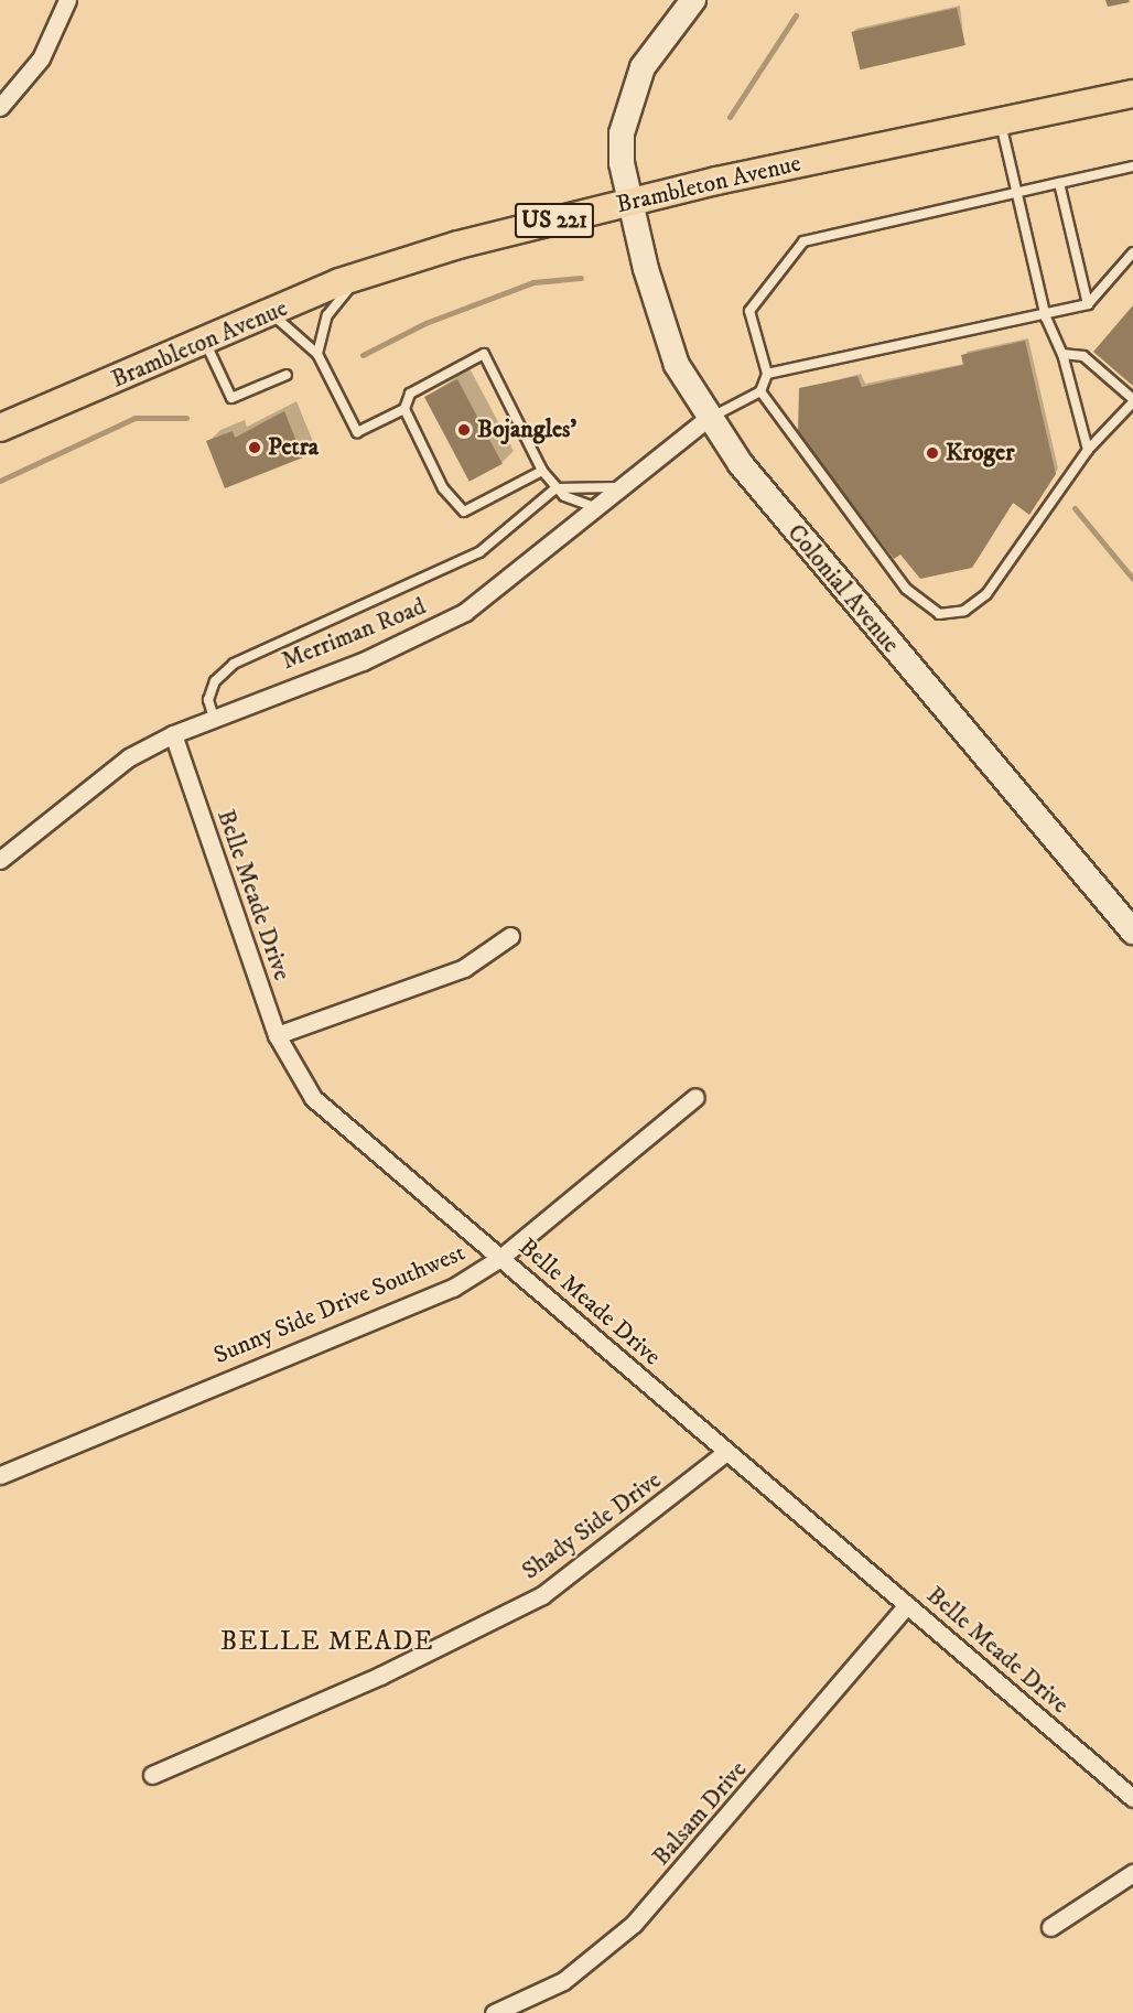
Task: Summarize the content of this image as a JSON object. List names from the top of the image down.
{
  "streets": {
    "main road": ["Brambleton Avenue", "US 221", "Colonial Avenue"],
    "street": [
      "Merriman Road",
      "Belle Meade Drive",
      "Sunny Side Drive Southwest",
      "Shady Side Drive",
      "Balsam Drive"
    ]
  },
  "crossings": [
    ["Brambleton Avenue", "Colonial Avenue"],
    ["Colonial Avenue", "Merriman Road"],
    ["Merriman Road", "Belle Meade Drive"],
    ["Belle Meade Drive", "Sunny Side Drive Southwest"],
    ["Belle Meade Drive", "Shady Side Drive"],
    ["Belle Meade Drive", "Balsam Drive"]
  ],
  "districts": ["BELLE MEADE"],
  "places": ["Bojangles'", "Petra", "Kroger"]
}
